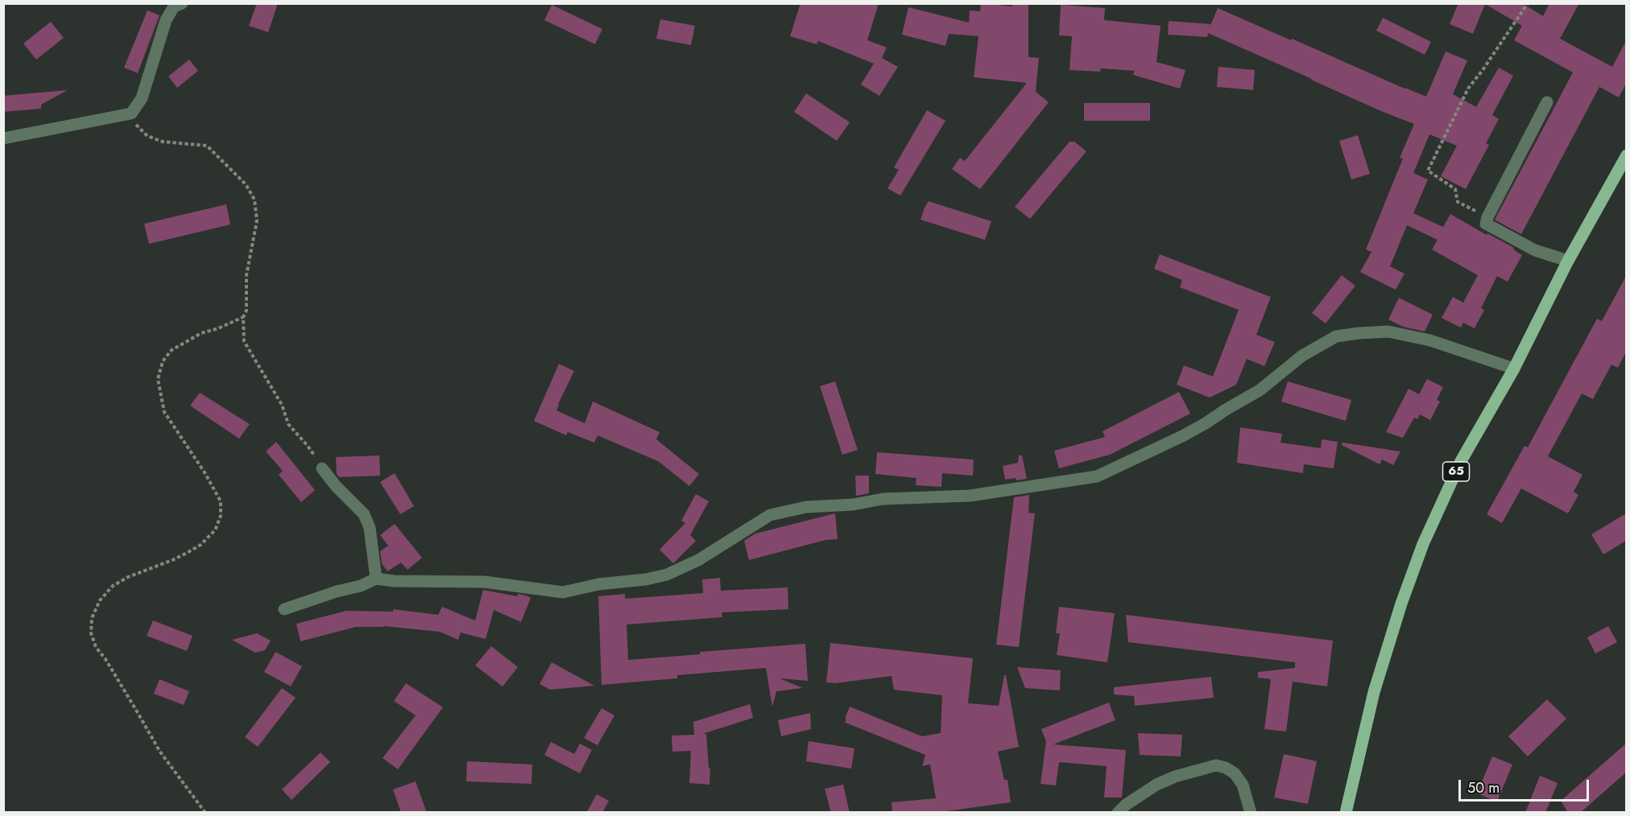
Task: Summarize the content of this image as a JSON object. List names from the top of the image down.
{
  "streets": {
    "main road": ["65"]
  },
  "scale_bar": "50 m"
}
